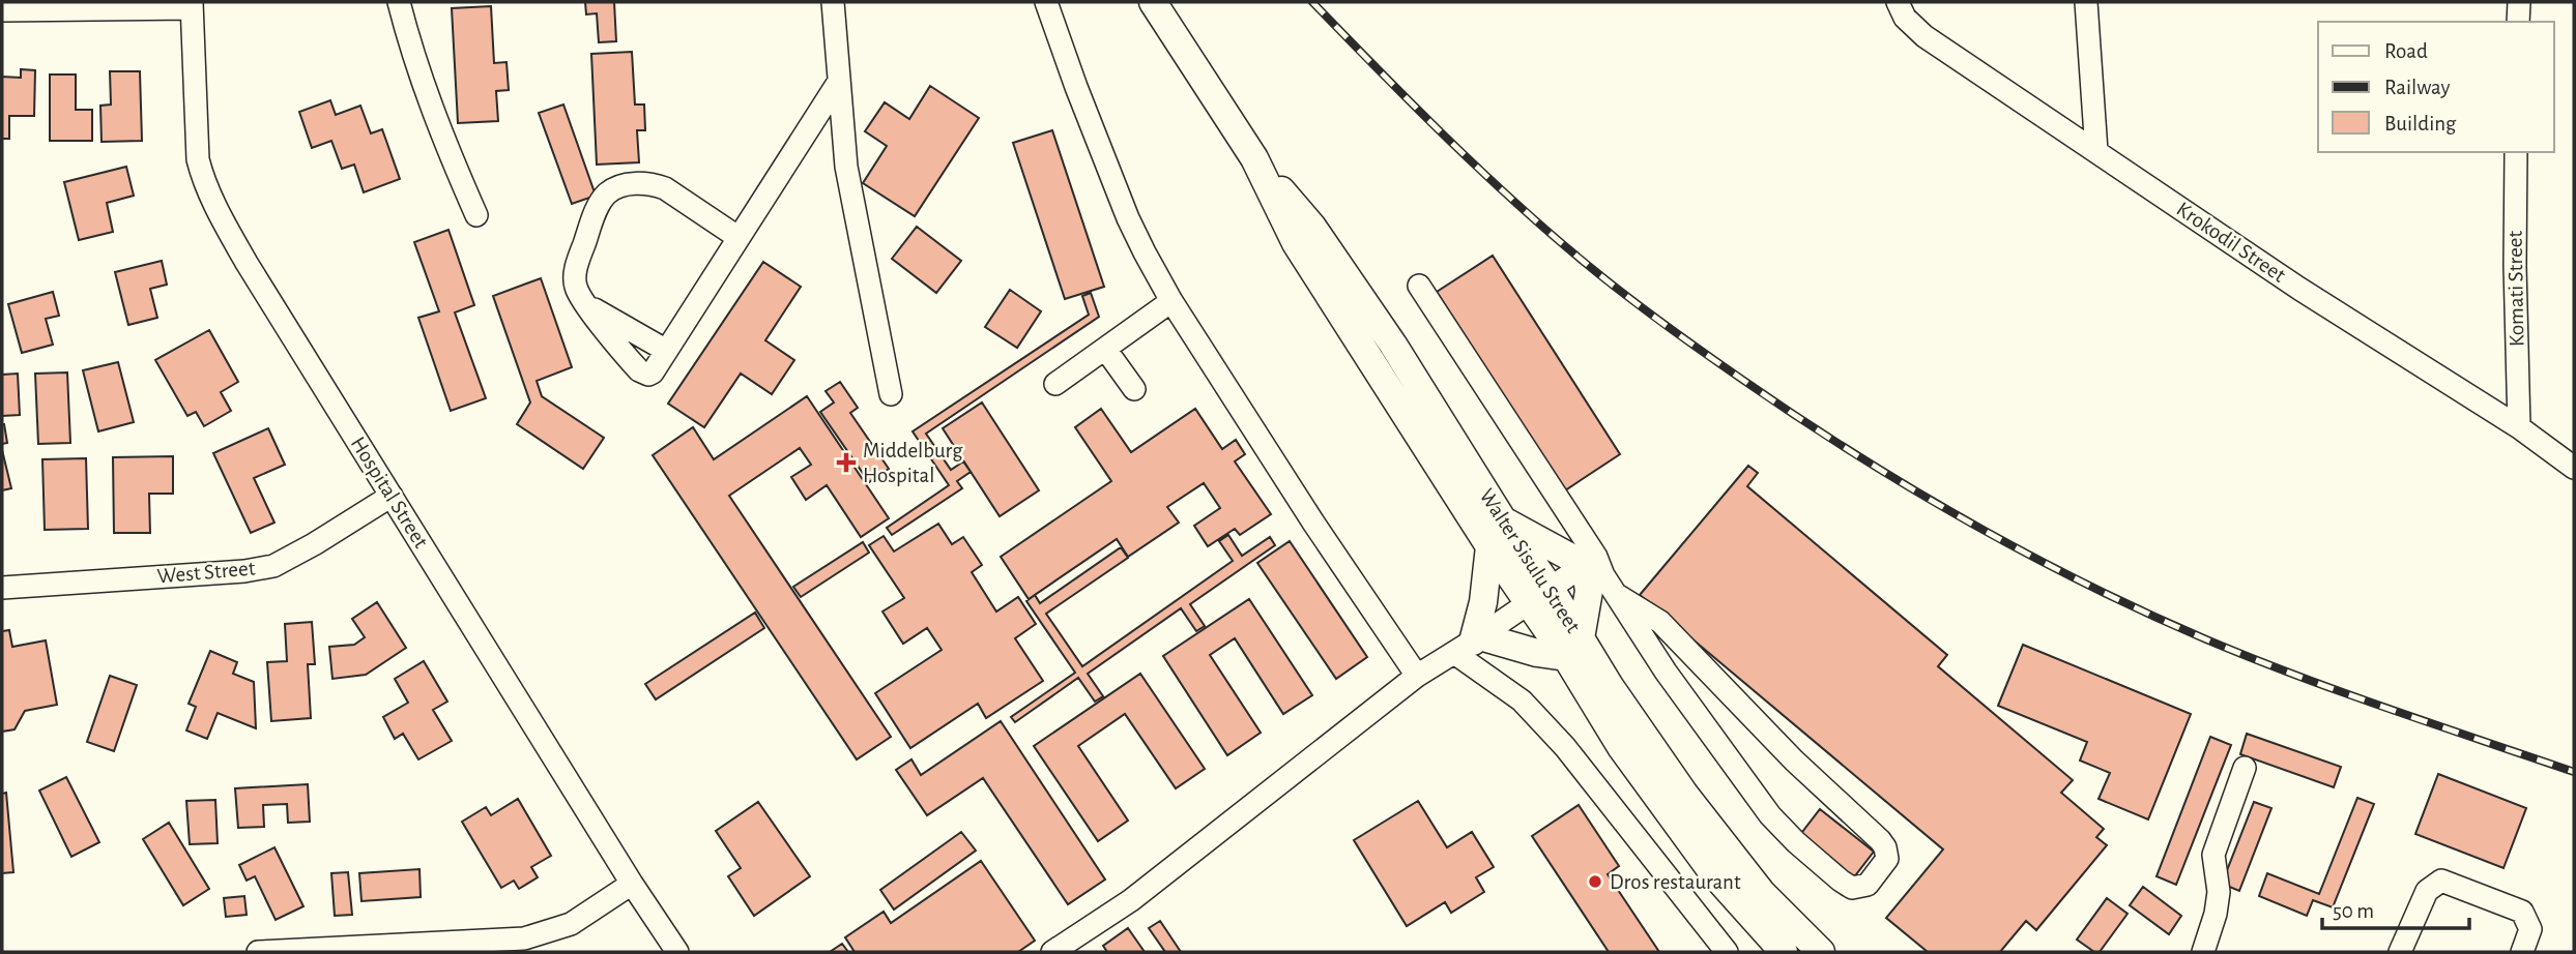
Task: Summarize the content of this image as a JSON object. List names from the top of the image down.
{
  "streets": {
    "main road": ["Walter Sisulu Street"],
    "street": [
      "Krokodil Street",
      "Komati Street",
      "Hospital Street",
      "West Street"
    ]
  },
  "crossings": [
    ["Krokodil Street", "Komati Street"],
    ["Hospital Street", "West Street"]
  ],
  "places": {
    "health": ["Middelburg Hospital"],
    "other": ["Dros restaurant"]
  },
  "legend": ["Road", "Railway", "Building"],
  "scale_bar": "50 m"
}
